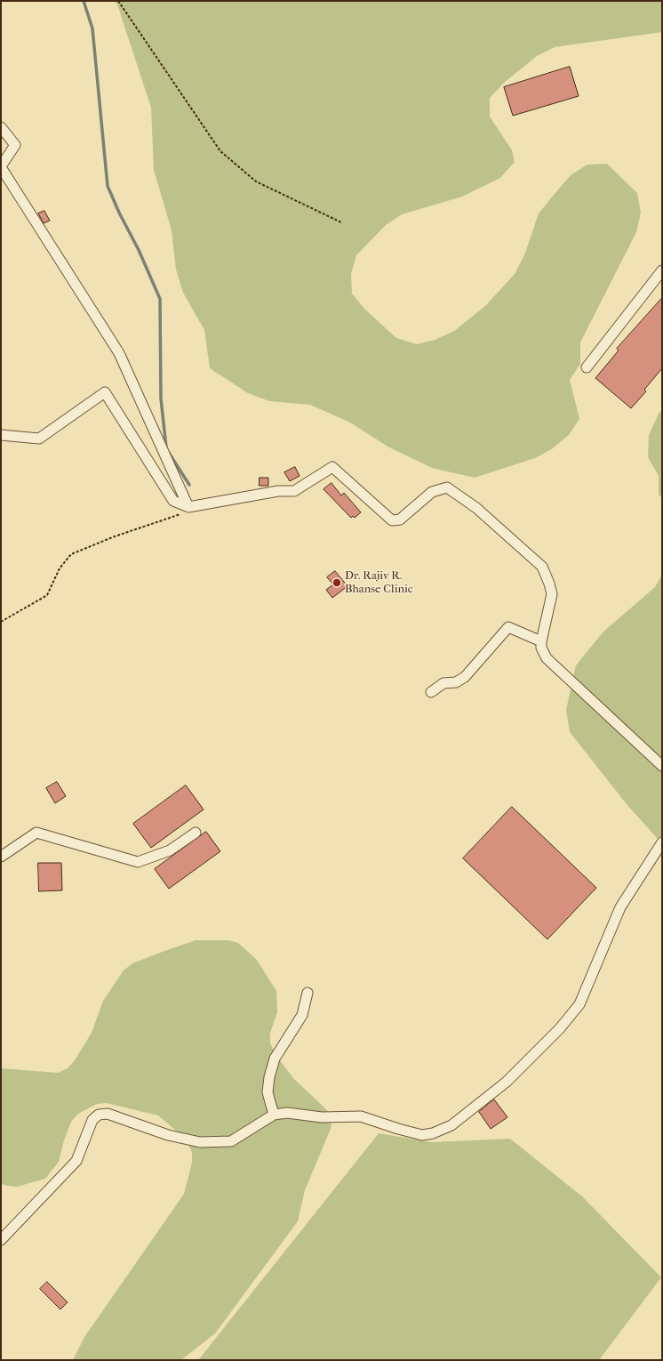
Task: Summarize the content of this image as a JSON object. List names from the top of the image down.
{
  "places": ["Dr. Rajiv R. Bhanse Clinic"]
}
